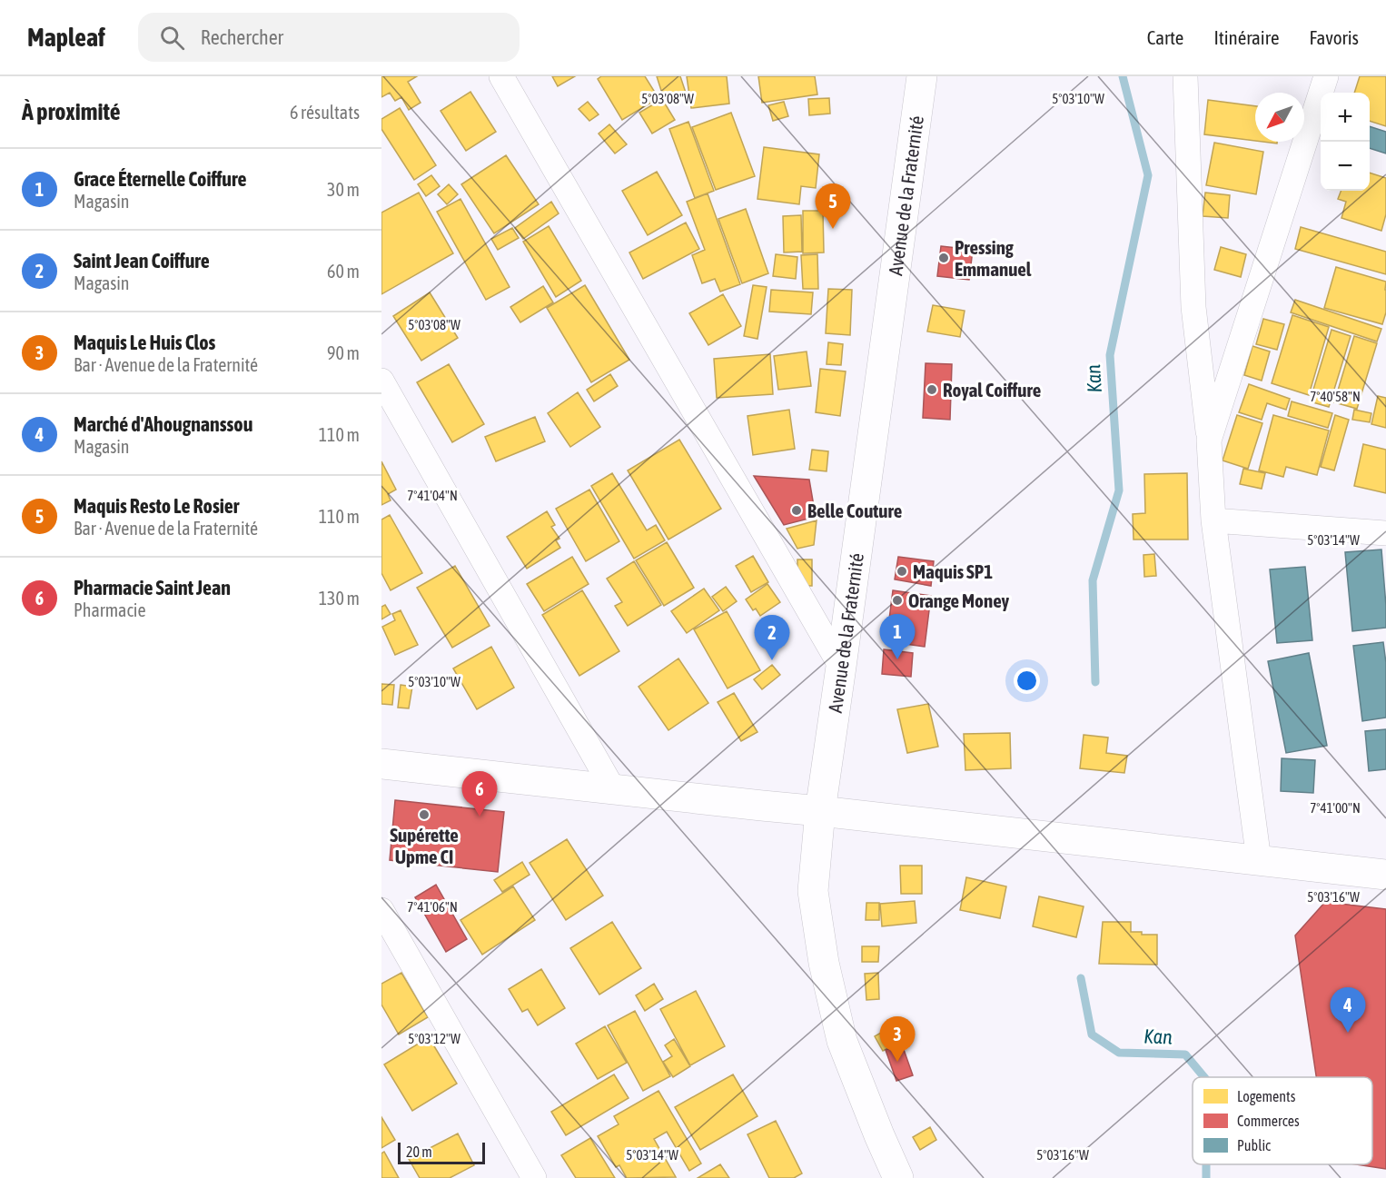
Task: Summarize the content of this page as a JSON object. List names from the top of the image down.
{
  "streets": {
    "street": ["Avenue de la Fraternité"]
  },
  "water": ["Kan"],
  "places": [
    "Pressing Emmanuel",
    "Royal Coiffure",
    "Belle Couture",
    "Maquis SP1",
    "Orange Money",
    "Supérette Upme CI"
  ],
  "legend": ["Logements", "Commerces", "Public"],
  "scale_bar": "20 m",
  "north": "bottom left",
  "page": {
    "header": "Mapleaf",
    "search": "Rechercher",
    "nav": ["Carte", "Itinéraire", "Favoris"],
    "heading": ["À proximité", "6 résultats"],
    "map_buttons": ["+", "−"],
    "list": [
      {
        "mark": "1",
        "name": "Grace Éternelle Coiffure",
        "note": "Magasin",
        "value": "30 m"
      },
      {
        "mark": "2",
        "name": "Saint Jean Coiffure",
        "note": "Magasin",
        "value": "60 m"
      },
      {
        "mark": "3",
        "name": "Maquis Le Huis Clos",
        "note": "Bar · Avenue de la Fraternité",
        "value": "90 m"
      },
      {
        "mark": "4",
        "name": "Marché d'Ahougnanssou",
        "note": "Magasin",
        "value": "110 m"
      },
      {
        "mark": "5",
        "name": "Maquis Resto Le Rosier",
        "note": "Bar · Avenue de la Fraternité",
        "value": "110 m"
      },
      {
        "mark": "6",
        "name": "Pharmacie Saint Jean",
        "note": "Pharmacie",
        "value": "130 m"
      }
    ],
    "pins": [
      "5",
      "1",
      "2",
      "6",
      "4",
      "3"
    ],
    "scale": "20 m"
  },
  "coordinates": [
    "5°03'08\"W",
    "5°03'10\"W",
    "7°40'58\"N",
    "7°41'04\"N",
    "5°03'14\"W",
    "7°41'00\"N",
    "5°03'16\"W",
    "7°41'06\"N",
    "5°03'12\"W"
  ]
}
